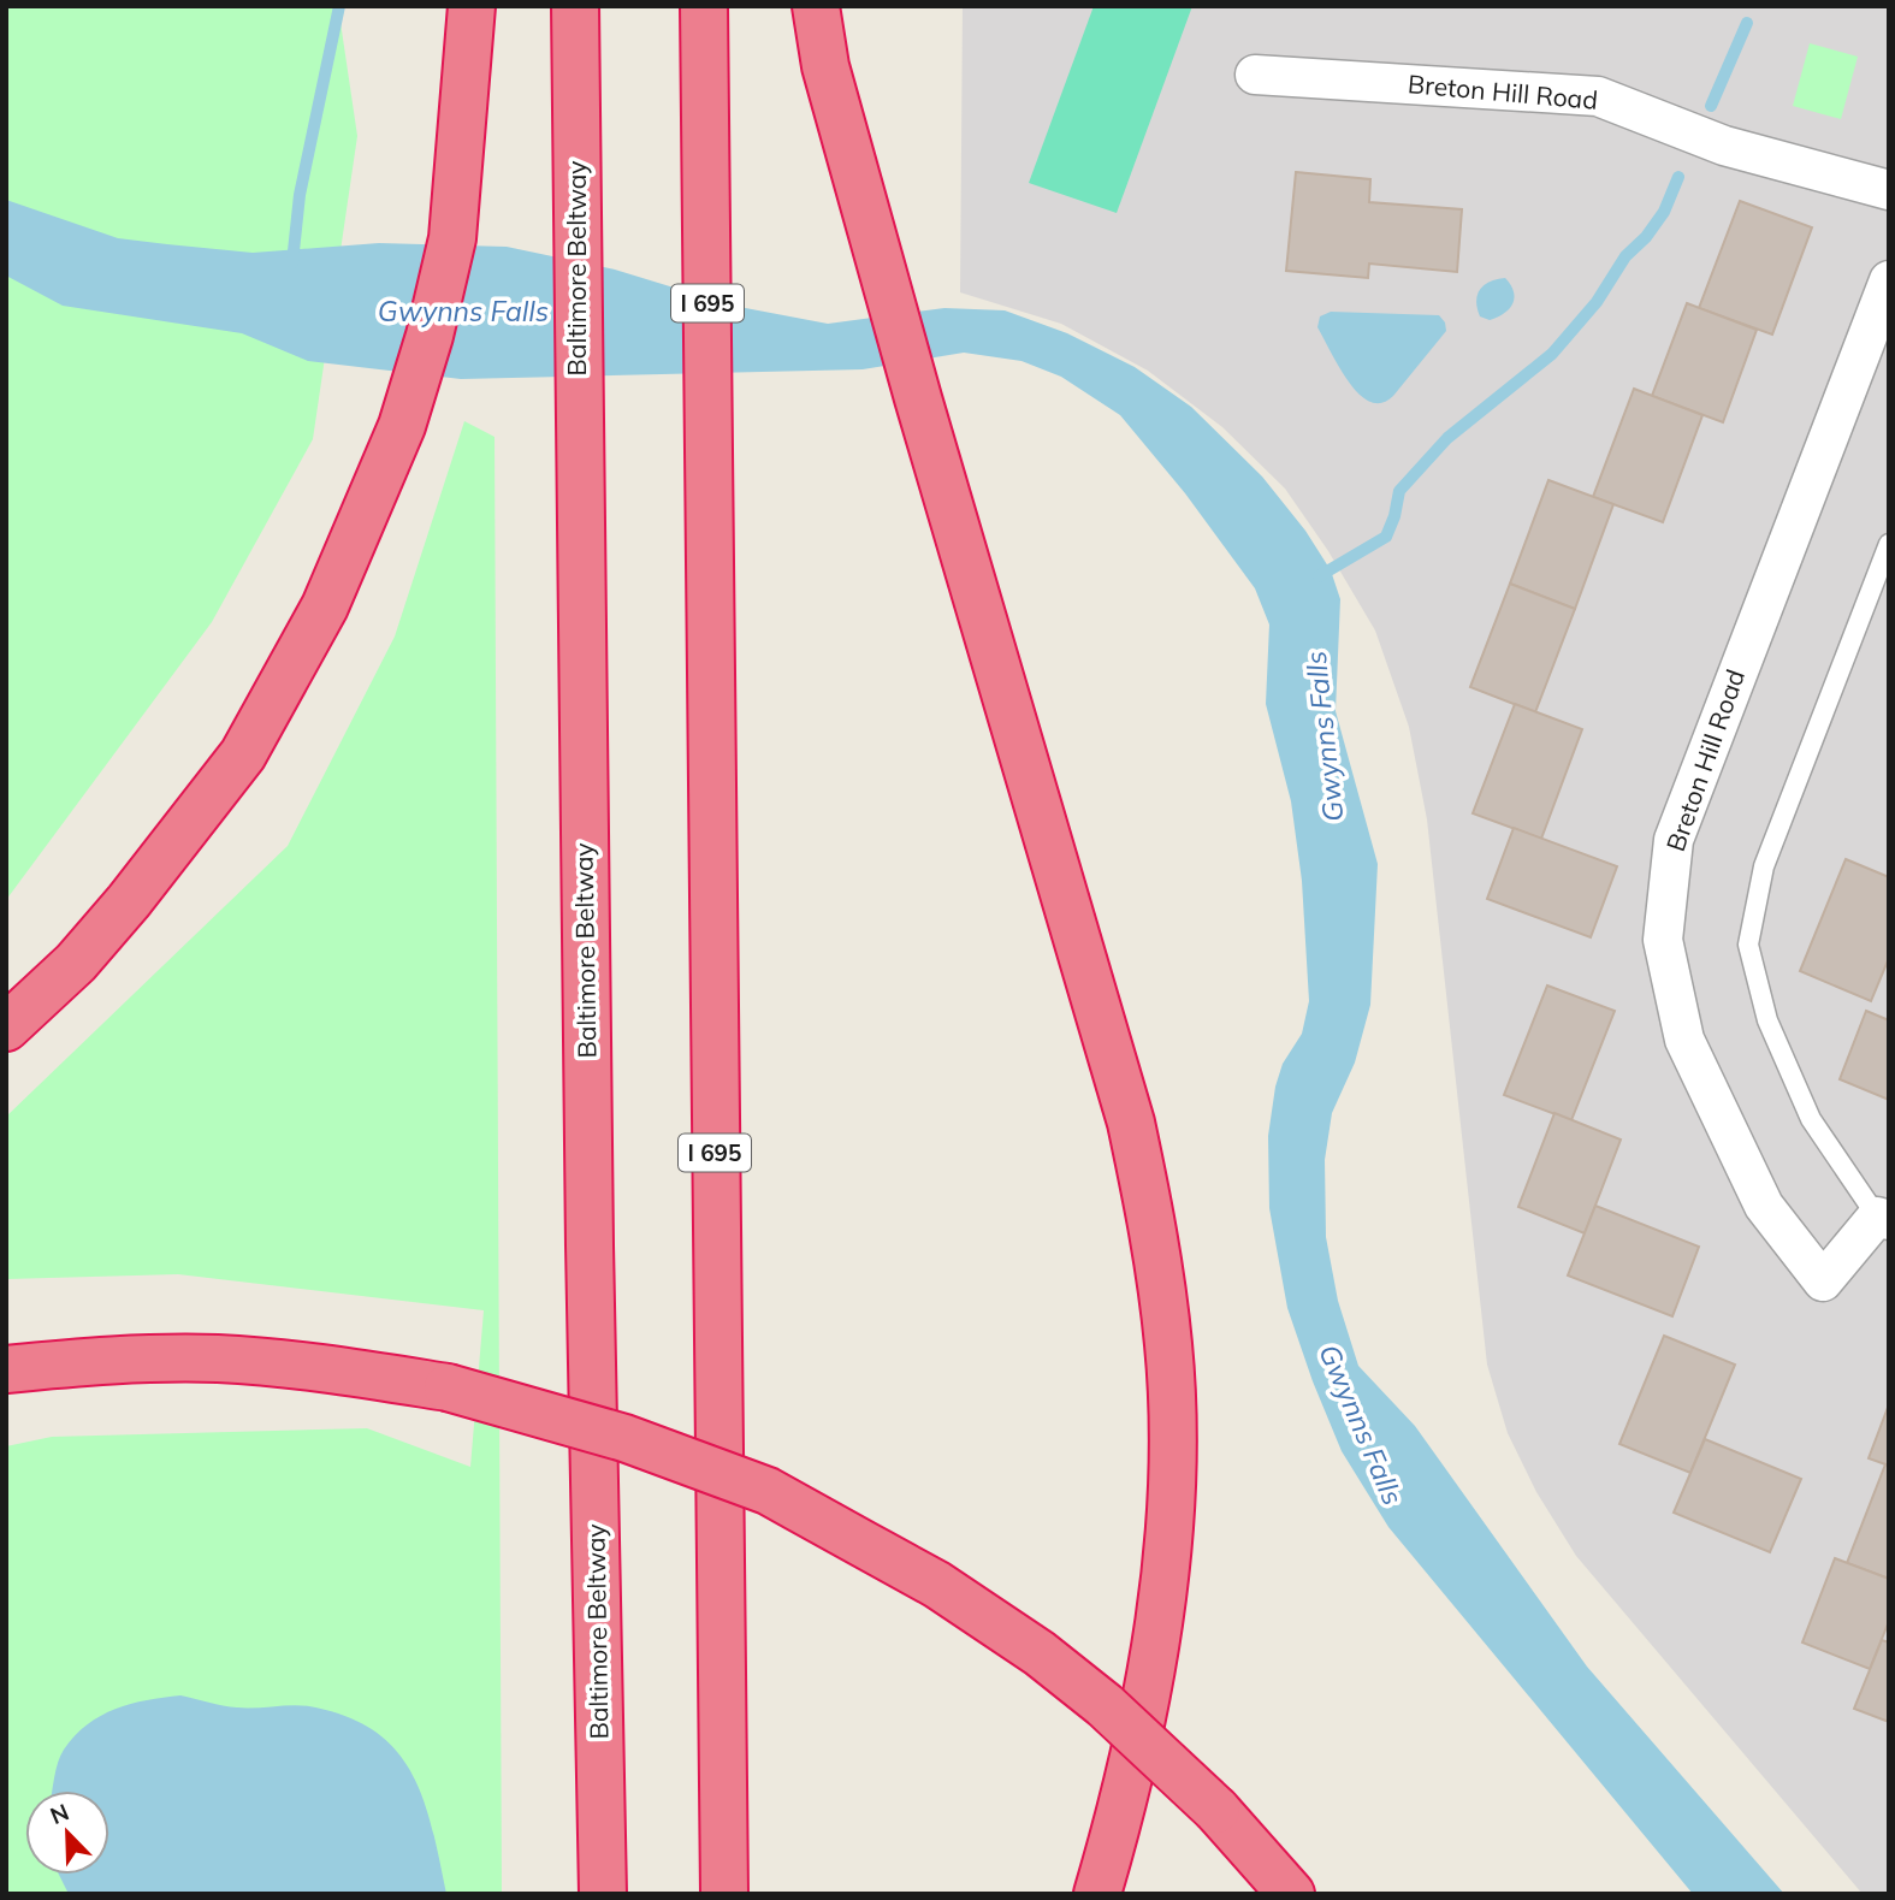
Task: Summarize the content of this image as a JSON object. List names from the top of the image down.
{
  "streets": {
    "highway": ["Baltimore Beltway", "I 695"],
    "street": ["Breton Hill Road"]
  },
  "water": ["Gwynns Falls"],
  "north": "top left"
}
